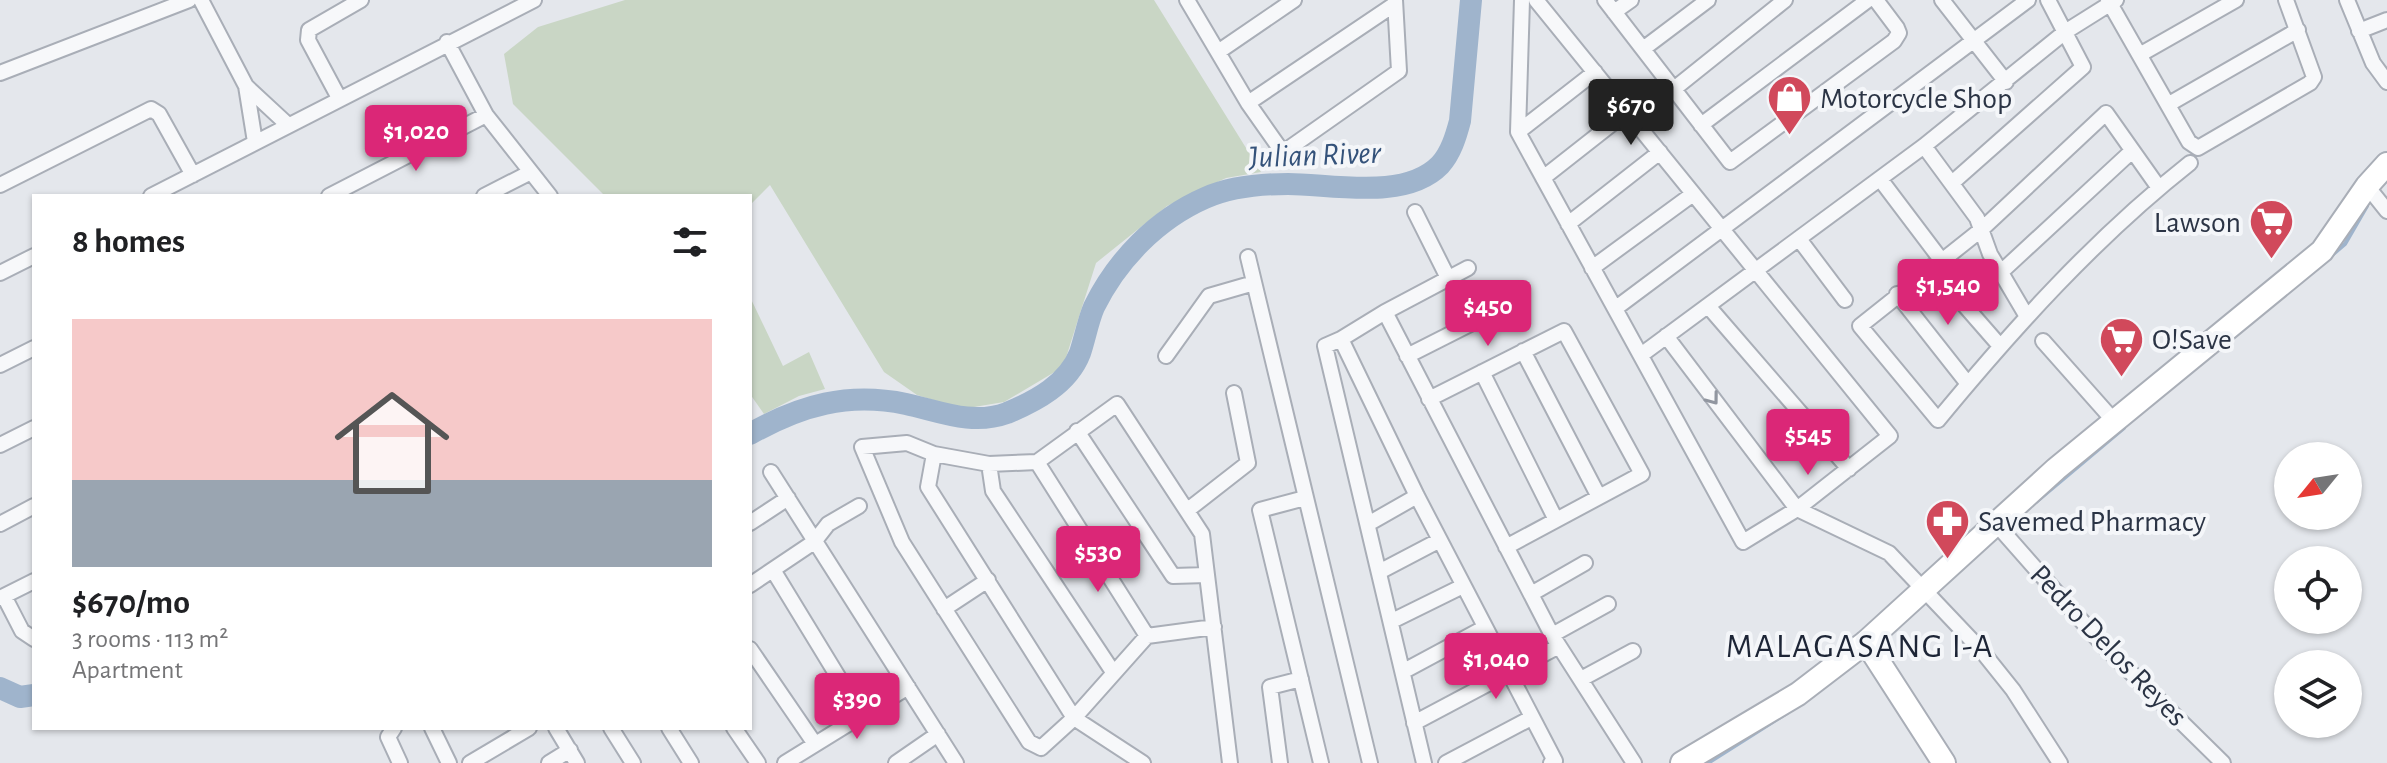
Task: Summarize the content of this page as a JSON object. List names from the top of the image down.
{
  "streets": {
    "street": ["Pedro Delos Reyes"]
  },
  "districts": ["MALAGASANG I-A"],
  "water": ["Julian River"],
  "places": {
    "shop": ["Motorcycle Shop"],
    "supermarket": ["Lawson", "O!Save"],
    "pharmacy": ["Savemed Pharmacy"]
  },
  "north": "bottom left",
  "page": {
    "price": [
      "$670",
      "$1,020",
      "$1,540",
      "$450",
      "$545",
      "$530",
      "$1,040",
      "$390"
    ],
    "heading": "8 homes",
    "list": [
      {
        "name": "$670/mo",
        "note": "3 rooms · 113 m² · Apartment"
      }
    ]
  }
}
